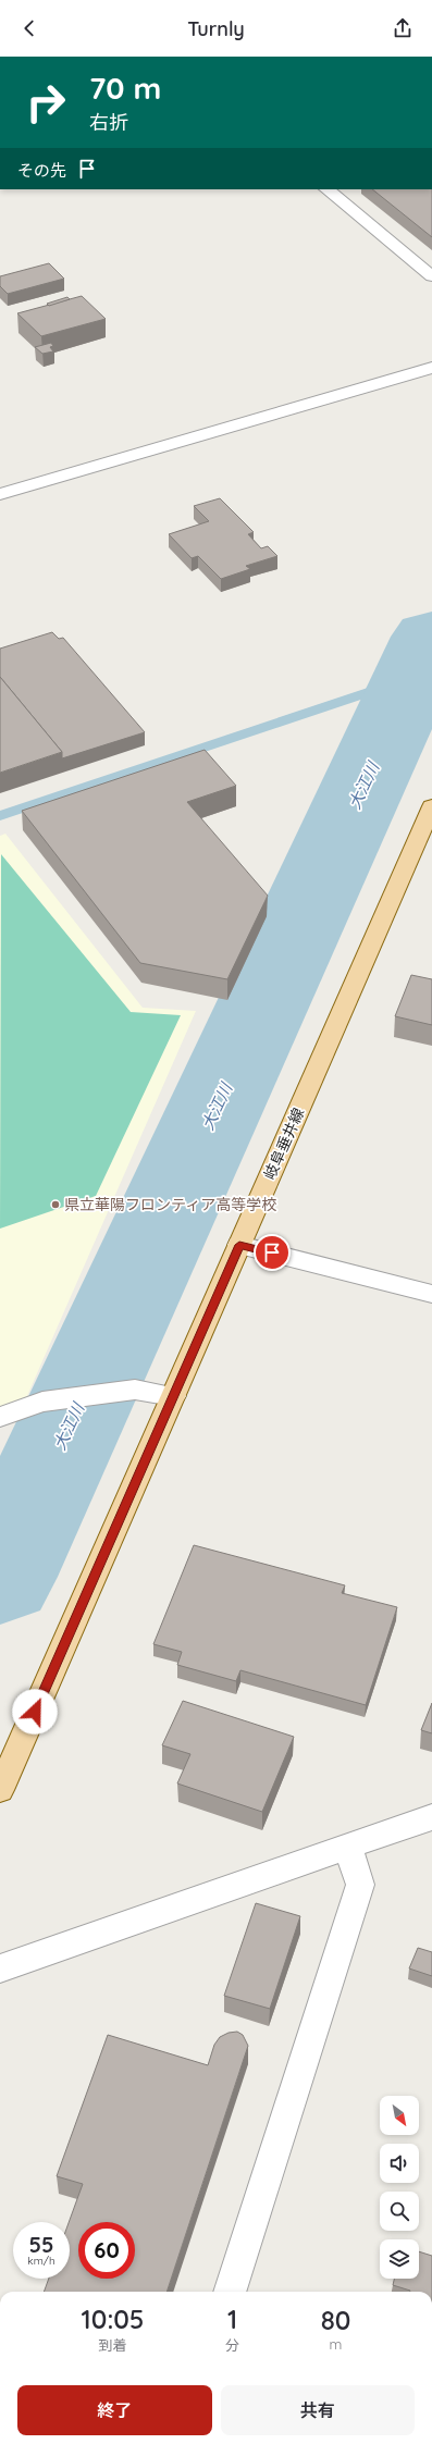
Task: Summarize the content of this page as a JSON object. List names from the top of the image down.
{
  "streets": {
    "main road": ["岐阜垂井線"]
  },
  "water": ["大江川"],
  "places": ["県立華陽フロンティア高等学校"],
  "north": "bottom right",
  "page": {
    "header": "Turnly",
    "turn": ["70 m", "右折"],
    "then": "その先",
    "speed": "55 km/h",
    "limit": "60",
    "eta": [
      "10:05",
      "到着",
      "1",
      "分",
      "80",
      "m"
    ],
    "buttons": ["終了", "共有"]
  }
}
